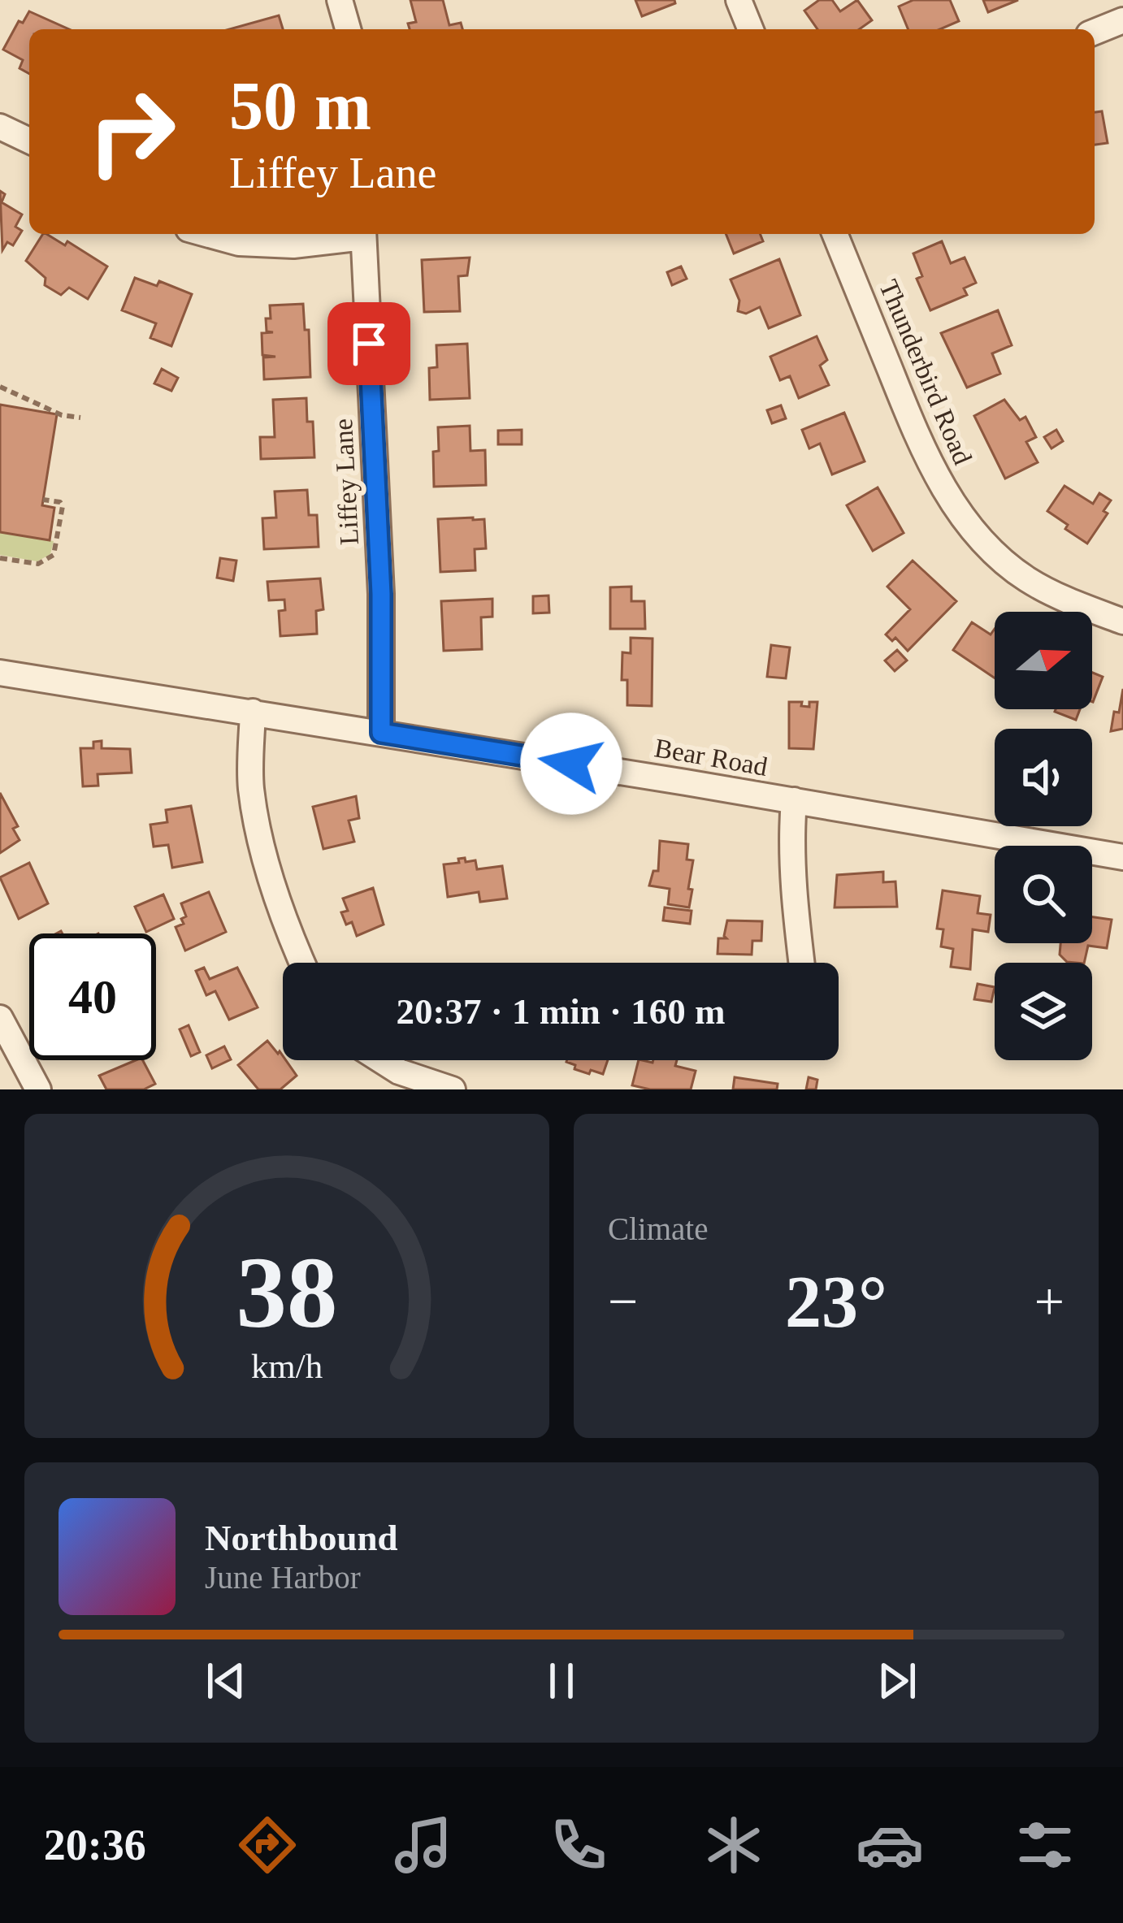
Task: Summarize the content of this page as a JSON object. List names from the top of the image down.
{
  "streets": {
    "street": ["Thunderbird Road", "Liffey Lane", "Bear Road"]
  },
  "crossings": [
    ["Liffey Lane", "Bear Road"]
  ],
  "north": "right",
  "page": {
    "turn": ["50 m", "Liffey Lane"],
    "limit": "40",
    "trip": "20:37 · 1 min · 160 m",
    "tile": "Climate",
    "heat": ["−", "23°", "+"],
    "song": ["Northbound", "June Harbor"],
    "tabs": "20:36",
    "gauge": ["38", "km/h"]
  }
}
